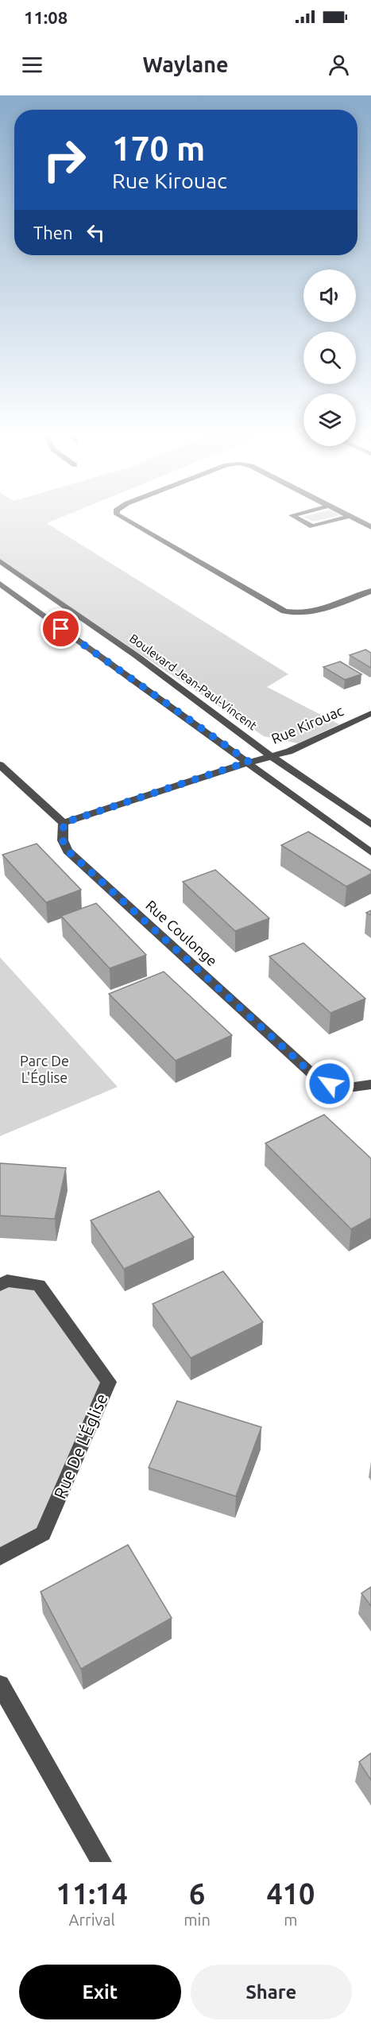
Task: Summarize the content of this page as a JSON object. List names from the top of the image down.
{
  "streets": {
    "street": [
      "Boulevard Jean-Paul-Vincent",
      "Rue Kirouac",
      "Rue Coulonge",
      "Rue De L'Église"
    ]
  },
  "crossings": [
    ["Boulevard Jean-Paul-Vincent", "Rue Kirouac"],
    ["Rue Kirouac", "Rue Coulonge"]
  ],
  "parks": ["Parc De L'Église"],
  "page": {
    "status": "11:08",
    "header": "Waylane",
    "turn": ["170 m", "Rue Kirouac"],
    "then": "Then",
    "eta": [
      "11:14",
      "Arrival",
      "6",
      "min",
      "410",
      "m"
    ],
    "buttons": ["Exit", "Share"]
  }
}
